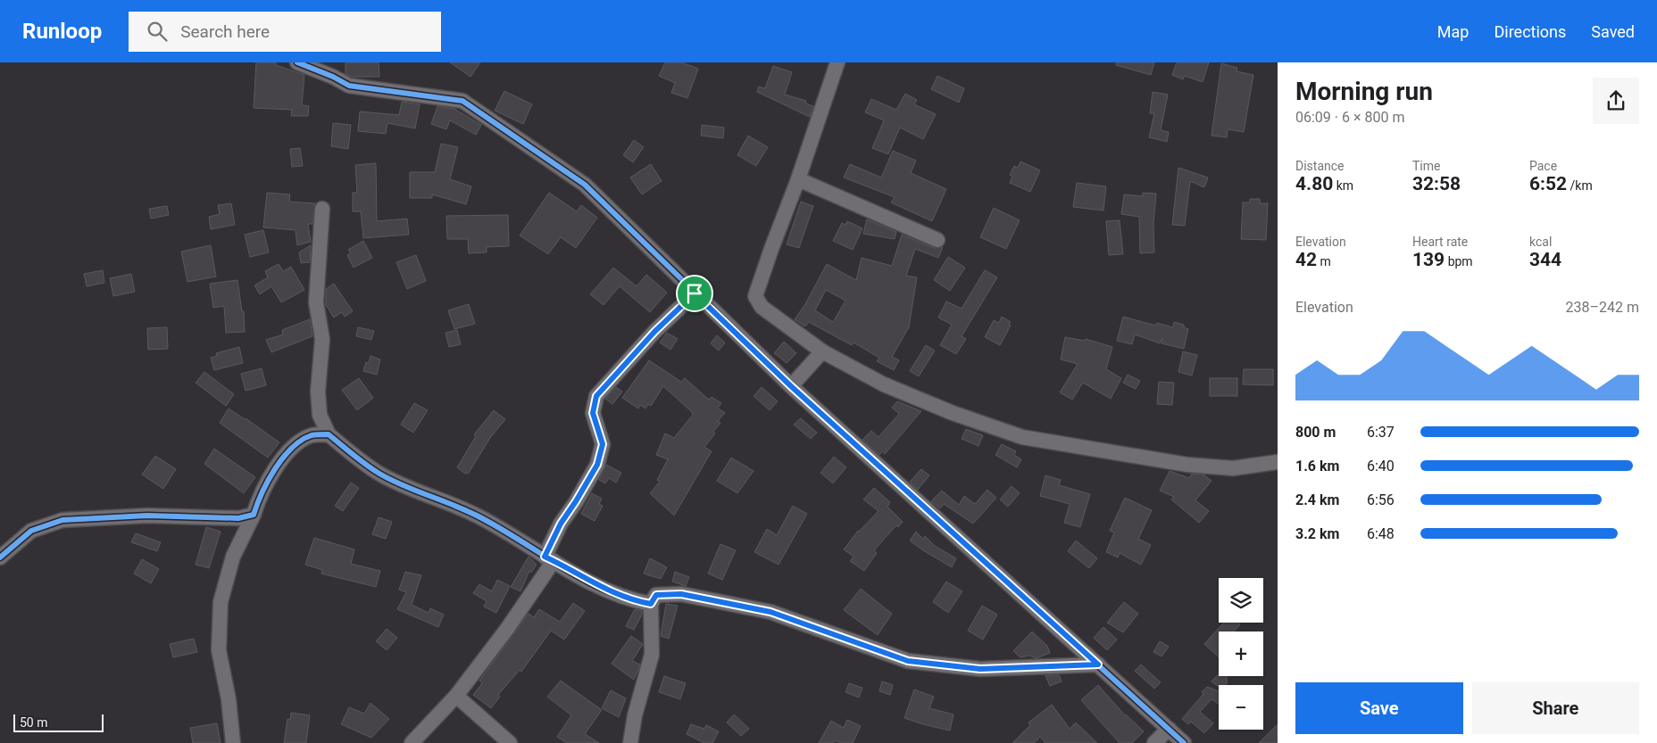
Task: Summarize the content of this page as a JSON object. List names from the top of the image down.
{
  "scale_bar": "50 m",
  "page": {
    "header": "Runloop",
    "search": "Search here",
    "nav": ["Map", "Directions", "Saved"],
    "heading": ["Morning run", "06:09 · 6 × 800 m"],
    "stats": [
      ["Distance", "4.80 km"],
      ["Time", "32:58"],
      ["Pace", "6:52 /km"],
      ["Elevation", "42 m"],
      ["Heart rate", "139 bpm"],
      ["kcal", "344"]
    ],
    "chart": ["Elevation", "238–242 m"],
    "list": [
      {
        "name": "800 m",
        "note": "6:37"
      },
      {
        "name": "1.6 km",
        "note": "6:40"
      },
      {
        "name": "2.4 km",
        "note": "6:56"
      },
      {
        "name": "3.2 km",
        "note": "6:48"
      }
    ],
    "map_buttons": ["+", "−"],
    "buttons": ["Save", "Share"],
    "scale": "50 m"
  }
}
